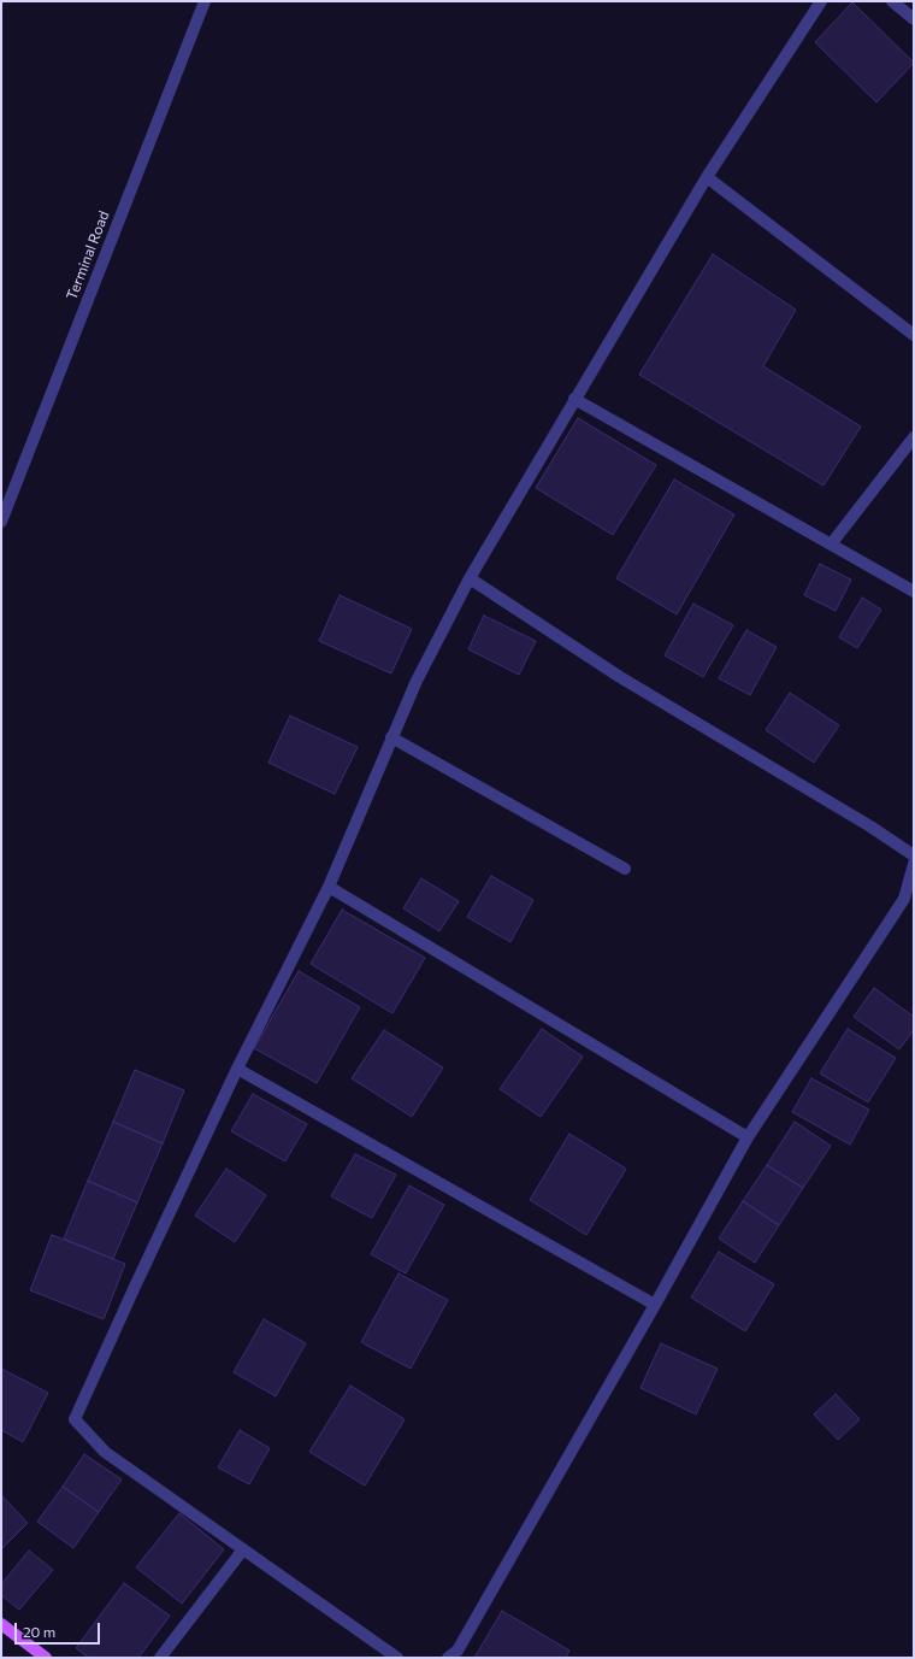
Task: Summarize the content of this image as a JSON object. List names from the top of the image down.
{
  "streets": {
    "street": ["Terminal Road"]
  },
  "scale_bar": "20 m"
}
